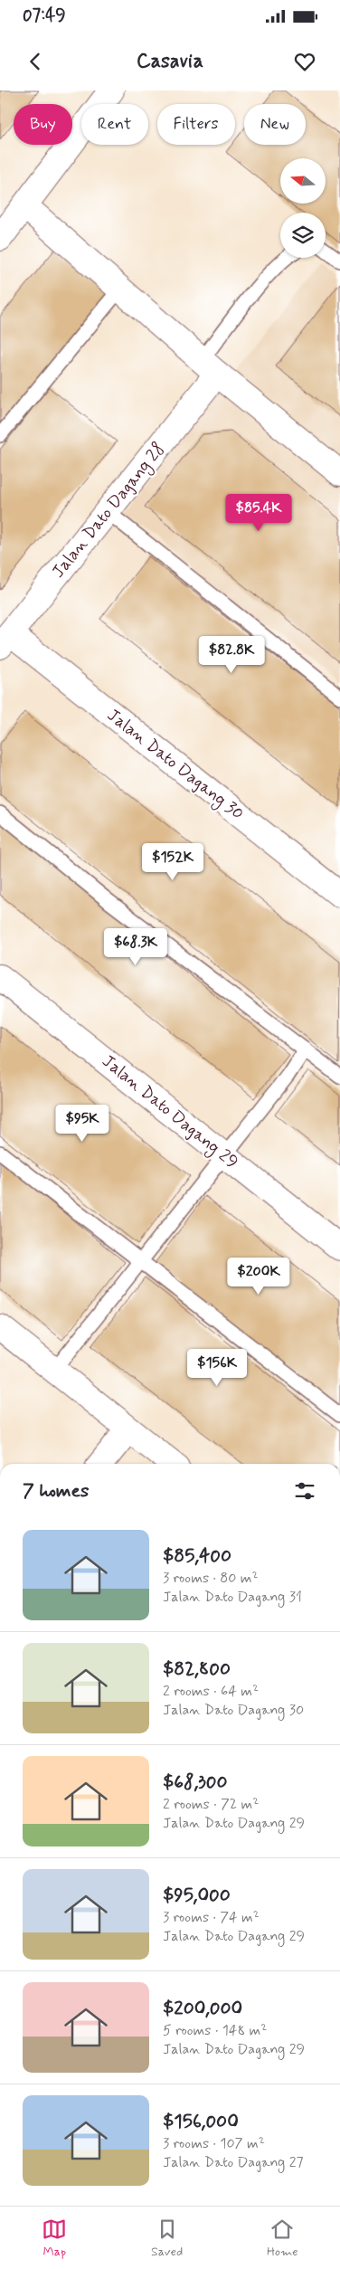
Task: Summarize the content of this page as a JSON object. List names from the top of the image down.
{
  "streets": {
    "street": ["Jalan Dato Dagang 28", "Jalan Dato Dagang 30", "Jalan Dato Dagang 29"]
  },
  "crossings": [
    ["Jalan Dato Dagang 28", "Jalan Dato Dagang 30"]
  ],
  "north": "left",
  "page": {
    "status": "07:49",
    "header": "Casavia",
    "chip": [
      "Buy",
      "Rent",
      "Filters",
      "New"
    ],
    "price": [
      "$85.4K",
      "$82.8K",
      "$152K",
      "$68.3K",
      "$95K",
      "$200K",
      "$156K"
    ],
    "heading": "7 homes",
    "list": [
      {
        "name": "$85,400",
        "note": "3 rooms · 80 m² · Jalan Dato Dagang 31"
      },
      {
        "name": "$82,800",
        "note": "2 rooms · 64 m² · Jalan Dato Dagang 30"
      },
      {
        "name": "$68,300",
        "note": "2 rooms · 72 m² · Jalan Dato Dagang 29"
      },
      {
        "name": "$95,000",
        "note": "3 rooms · 74 m² · Jalan Dato Dagang 29"
      },
      {
        "name": "$200,000",
        "note": "5 rooms · 148 m² · Jalan Dato Dagang 29"
      },
      {
        "name": "$156,000",
        "note": "3 rooms · 107 m² · Jalan Dato Dagang 27"
      }
    ],
    "tabs": ["Map", "Saved", "Home"]
  }
}
